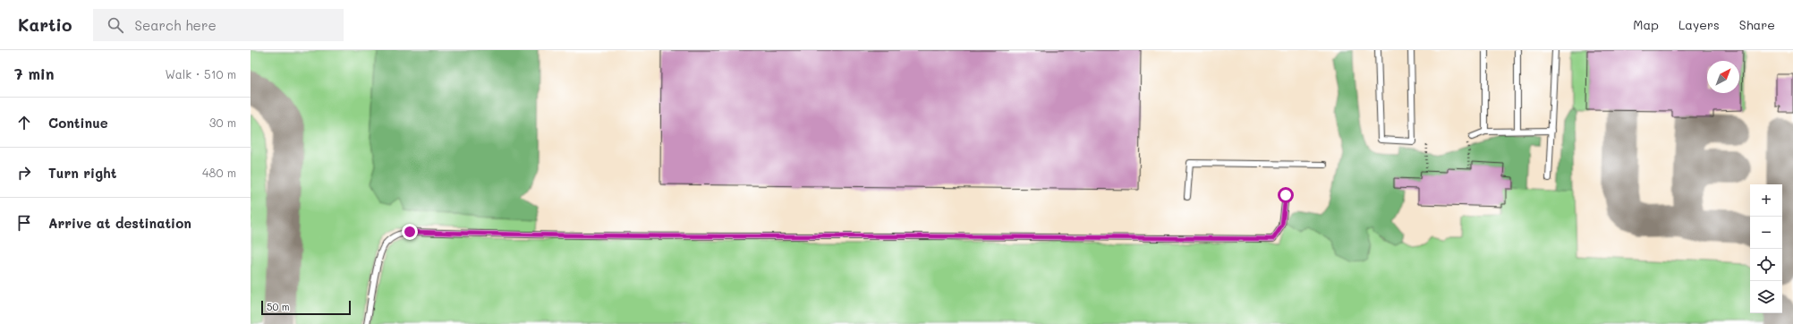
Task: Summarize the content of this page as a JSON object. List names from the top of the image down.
{
  "scale_bar": "50 m",
  "north": "top right",
  "page": {
    "header": "Kartio",
    "search": "Search here",
    "nav": ["Map", "Layers", "Share"],
    "heading": ["7 min", "Walk · 510 m"],
    "list": [
      ["Continue", "30 m"],
      ["Turn right", "480 m"],
      "Arrive at destination"
    ],
    "map_buttons": ["+", "−"],
    "scale": "50 m"
  }
}
